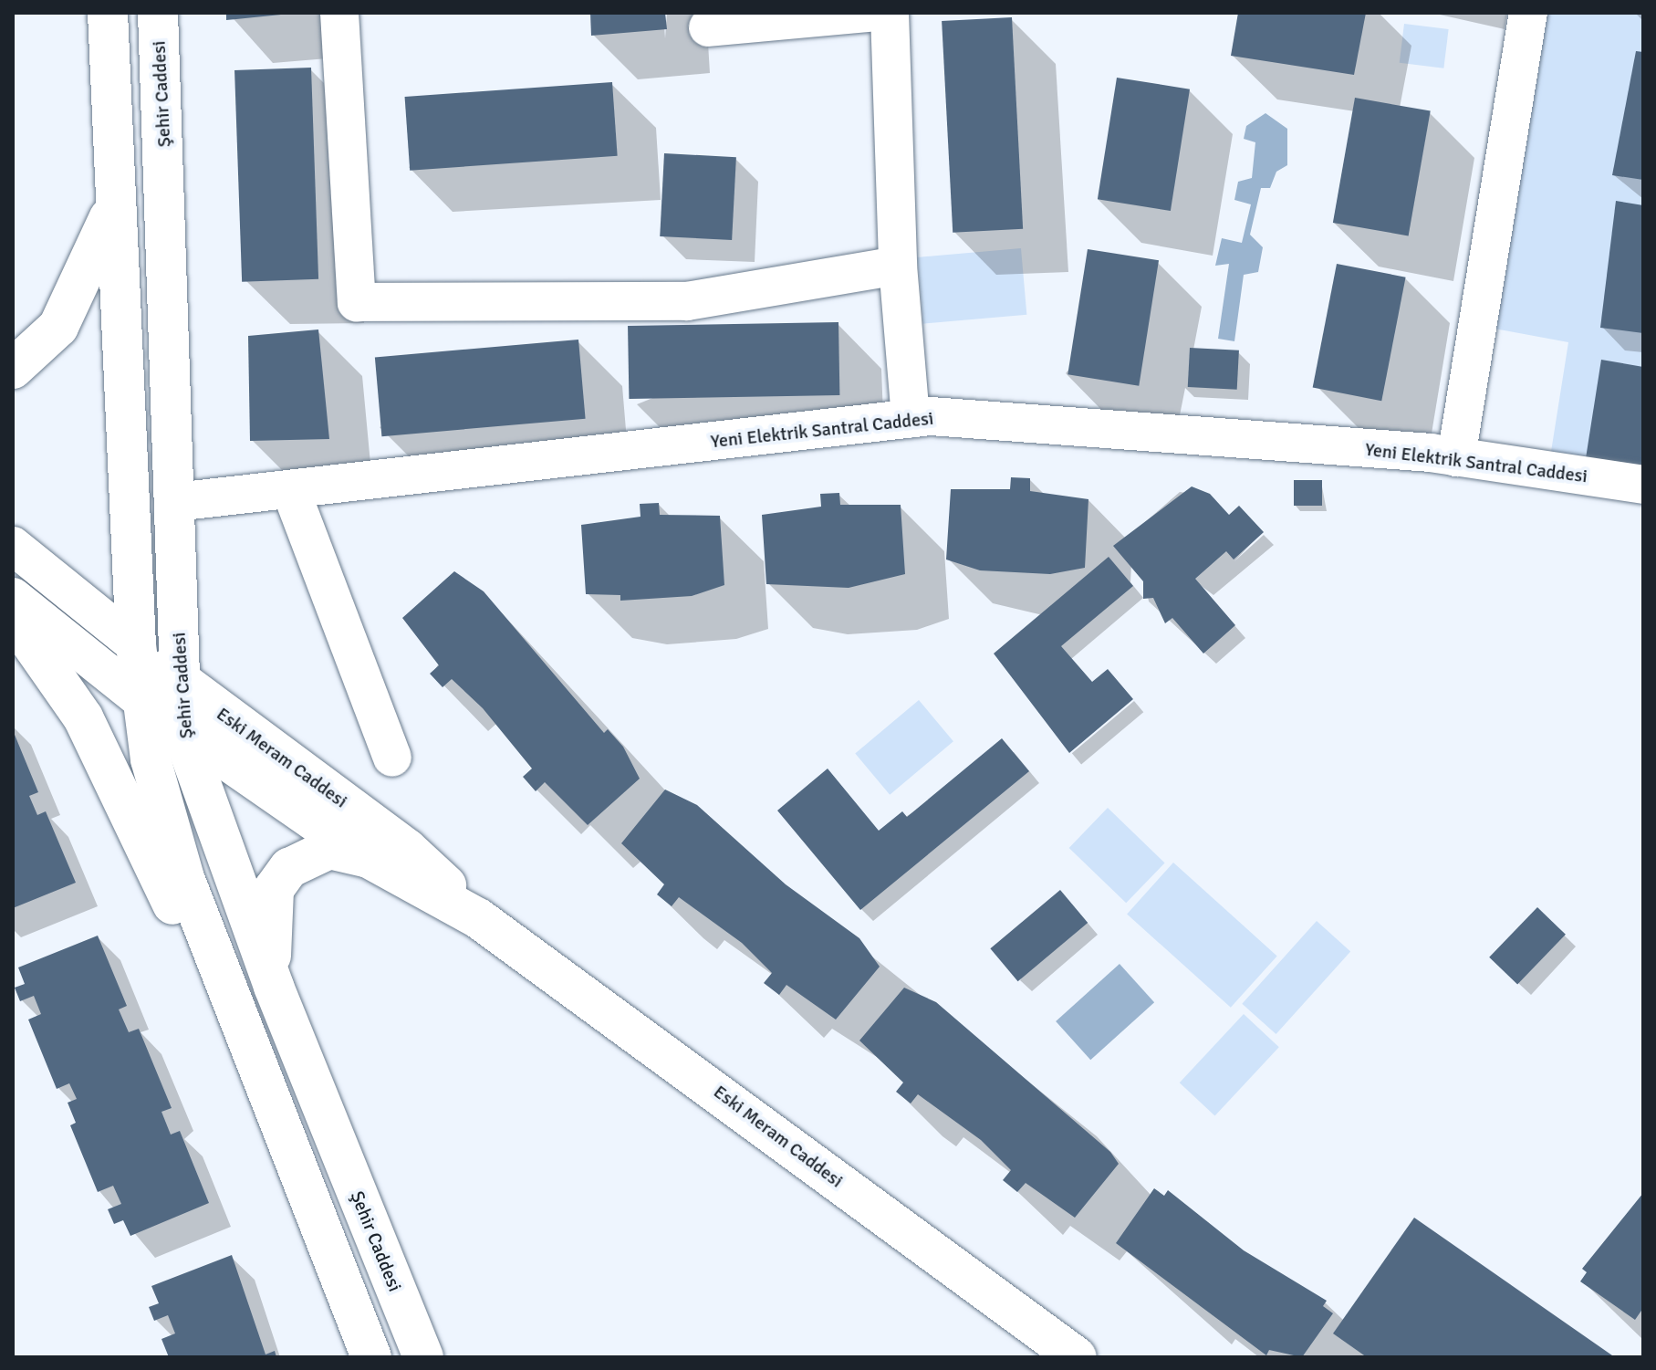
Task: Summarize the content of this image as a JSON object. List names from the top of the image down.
{
  "streets": {
    "main road": ["Şehir Caddesi", "Eski Meram Caddesi"],
    "street": ["Yeni Elektrik Santral Caddesi"]
  },
  "crossings": [
    ["Şehir Caddesi", "Yeni Elektrik Santral Caddesi"],
    ["Şehir Caddesi", "Eski Meram Caddesi"]
  ]
}
